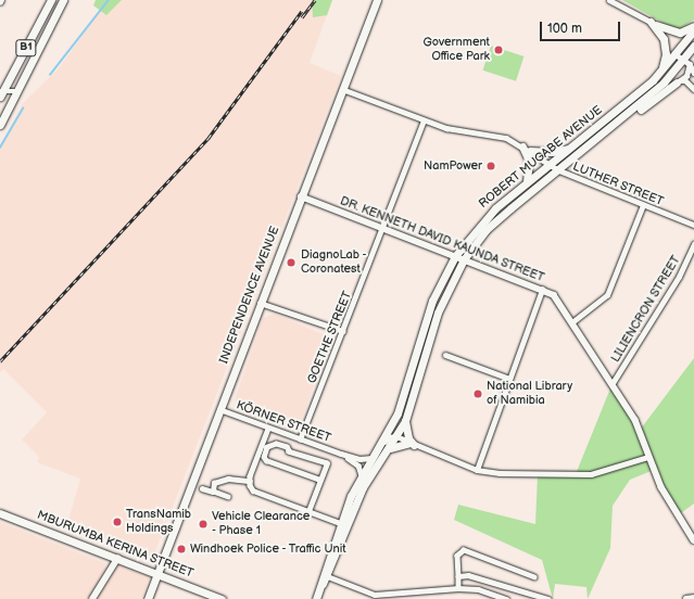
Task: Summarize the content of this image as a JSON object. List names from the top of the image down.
{
  "streets": {
    "main road": [
      "B1",
      "ROBERT MUGABE AVENUE",
      "INDEPENDENCE AVENUE",
      "MBURUMBA KERINA STREET"
    ],
    "street": [
      "LUTHER STREET",
      "DR. KENNETH DAVID KAUNDA STREET",
      "LILIENCRON STREET",
      "GOETHE STREET",
      "KÖRNER STREET"
    ]
  },
  "crossings": [
    ["ROBERT MUGABE AVENUE", "LUTHER STREET"],
    ["ROBERT MUGABE AVENUE", "DR. KENNETH DAVID KAUNDA STREET"],
    ["ROBERT MUGABE AVENUE", "KÖRNER STREET"],
    ["LUTHER STREET", "INDEPENDENCE AVENUE"],
    ["LUTHER STREET", "GOETHE STREET"],
    ["DR. KENNETH DAVID KAUNDA STREET", "INDEPENDENCE AVENUE"],
    ["DR. KENNETH DAVID KAUNDA STREET", "LILIENCRON STREET"],
    ["DR. KENNETH DAVID KAUNDA STREET", "GOETHE STREET"],
    ["INDEPENDENCE AVENUE", "KÖRNER STREET"],
    ["INDEPENDENCE AVENUE", "MBURUMBA KERINA STREET"],
    ["GOETHE STREET", "KÖRNER STREET"]
  ],
  "places": [
    "Government Office Park",
    "NamPower",
    "DiagnoLab - Coronatest",
    "National Library of Namibia",
    "TransNamib Holdings",
    "Vehicle Clearance - Phase 1",
    "Windhoek Police - Traffic Unit"
  ],
  "scale_bar": "100 m"
}
